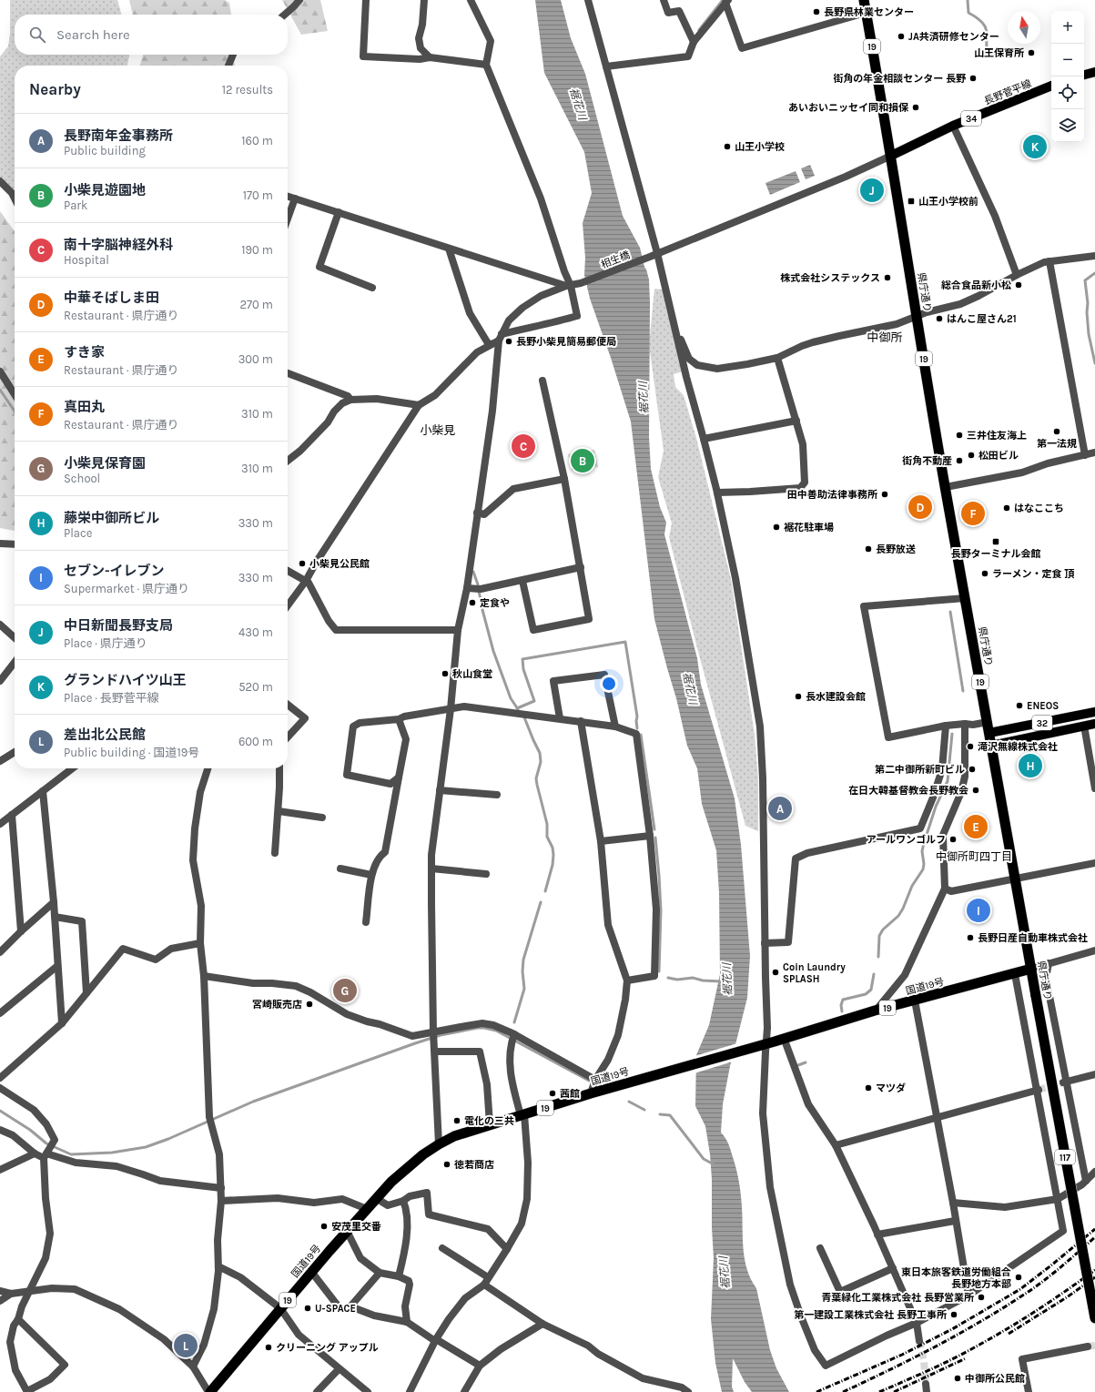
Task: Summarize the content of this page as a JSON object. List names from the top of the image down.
{
  "streets": {
    "highway": [
      "19",
      "県庁通り",
      "国道19号",
      "117"
    ],
    "main road": ["長野菅平線", "34", "32"],
    "street": ["相生橋"]
  },
  "crossings": [
    ["長野菅平線", "相生橋"],
    ["長野菅平線", "県庁通り"],
    ["相生橋", "県庁通り"],
    ["県庁通り", "32"],
    ["県庁通り", "国道19号"]
  ],
  "districts": ["中御所", "小柴見", "中御所町四丁目"],
  "water": ["裾花川"],
  "places": {
    "other": [
      "長野県林業センター",
      "JA共済研修センター",
      "山王保育所",
      "街角の年金相談センター 長野",
      "あいおいニッセイ同和損保",
      "山王小学校",
      "株式会社システックス",
      "総合食品新小松",
      "はんこ屋さん21",
      "長野小柴見簡易郵便局",
      "第一法規",
      "三井住友海上",
      "松田ビル",
      "街角不動産",
      "田中善助法律事務所",
      "はなここち",
      "裾花駐車場",
      "長野放送",
      "小柴見公民館",
      "ラーメン・定食 頂",
      "定食や",
      "秋山食堂",
      "長水建設会館",
      "ENEOS",
      "滝沢無線株式会社",
      "第二中御所新町ビル",
      "在日大韓基督教会長野教会",
      "アールワンゴルフ",
      "長野日産自動車株式会社",
      "Coin Laundry SPLASH",
      "宮崎販売店",
      "マツダ",
      "茜館",
      "電化の三共",
      "徳若商店",
      "安茂里交番",
      "東日本旅客鉄道労働組合 長野地方本部",
      "青葉緑化工業株式会社 長野営業所",
      "U-SPACE",
      "第一建設工業株式会社 長野工事所",
      "クリーニング アップル",
      "中御所公民館"
    ],
    "transit": ["山王小学校前", "長野ターミナル会館"]
  },
  "north": "top",
  "page": {
    "map_buttons": ["+", "−"],
    "search": "Search here",
    "heading": ["Nearby", "12 results"],
    "list": [
      {
        "mark": "A",
        "name": "長野南年金事務所",
        "note": "Public building",
        "value": "160 m"
      },
      {
        "mark": "B",
        "name": "小柴見遊園地",
        "note": "Park",
        "value": "170 m"
      },
      {
        "mark": "C",
        "name": "南十字脳神経外科",
        "note": "Hospital",
        "value": "190 m"
      },
      {
        "mark": "D",
        "name": "中華そばしま田",
        "note": "Restaurant · 県庁通り",
        "value": "270 m"
      },
      {
        "mark": "E",
        "name": "すき家",
        "note": "Restaurant · 県庁通り",
        "value": "300 m"
      },
      {
        "mark": "F",
        "name": "真田丸",
        "note": "Restaurant · 県庁通り",
        "value": "310 m"
      },
      {
        "mark": "G",
        "name": "小柴見保育園",
        "note": "School",
        "value": "310 m"
      },
      {
        "mark": "H",
        "name": "藤栄中御所ビル",
        "note": "Place",
        "value": "330 m"
      },
      {
        "mark": "I",
        "name": "セブン-イレブン",
        "note": "Supermarket · 県庁通り",
        "value": "330 m"
      },
      {
        "mark": "J",
        "name": "中日新聞長野支局",
        "note": "Place · 県庁通り",
        "value": "430 m"
      },
      {
        "mark": "K",
        "name": "グランドハイツ山王",
        "note": "Place · 長野菅平線",
        "value": "520 m"
      },
      {
        "mark": "L",
        "name": "差出北公民館",
        "note": "Public building · 国道19号",
        "value": "600 m"
      }
    ],
    "pins": [
      "K",
      "J",
      "C",
      "B",
      "D",
      "F",
      "H",
      "A",
      "E",
      "I",
      "G",
      "L"
    ]
  }
}
